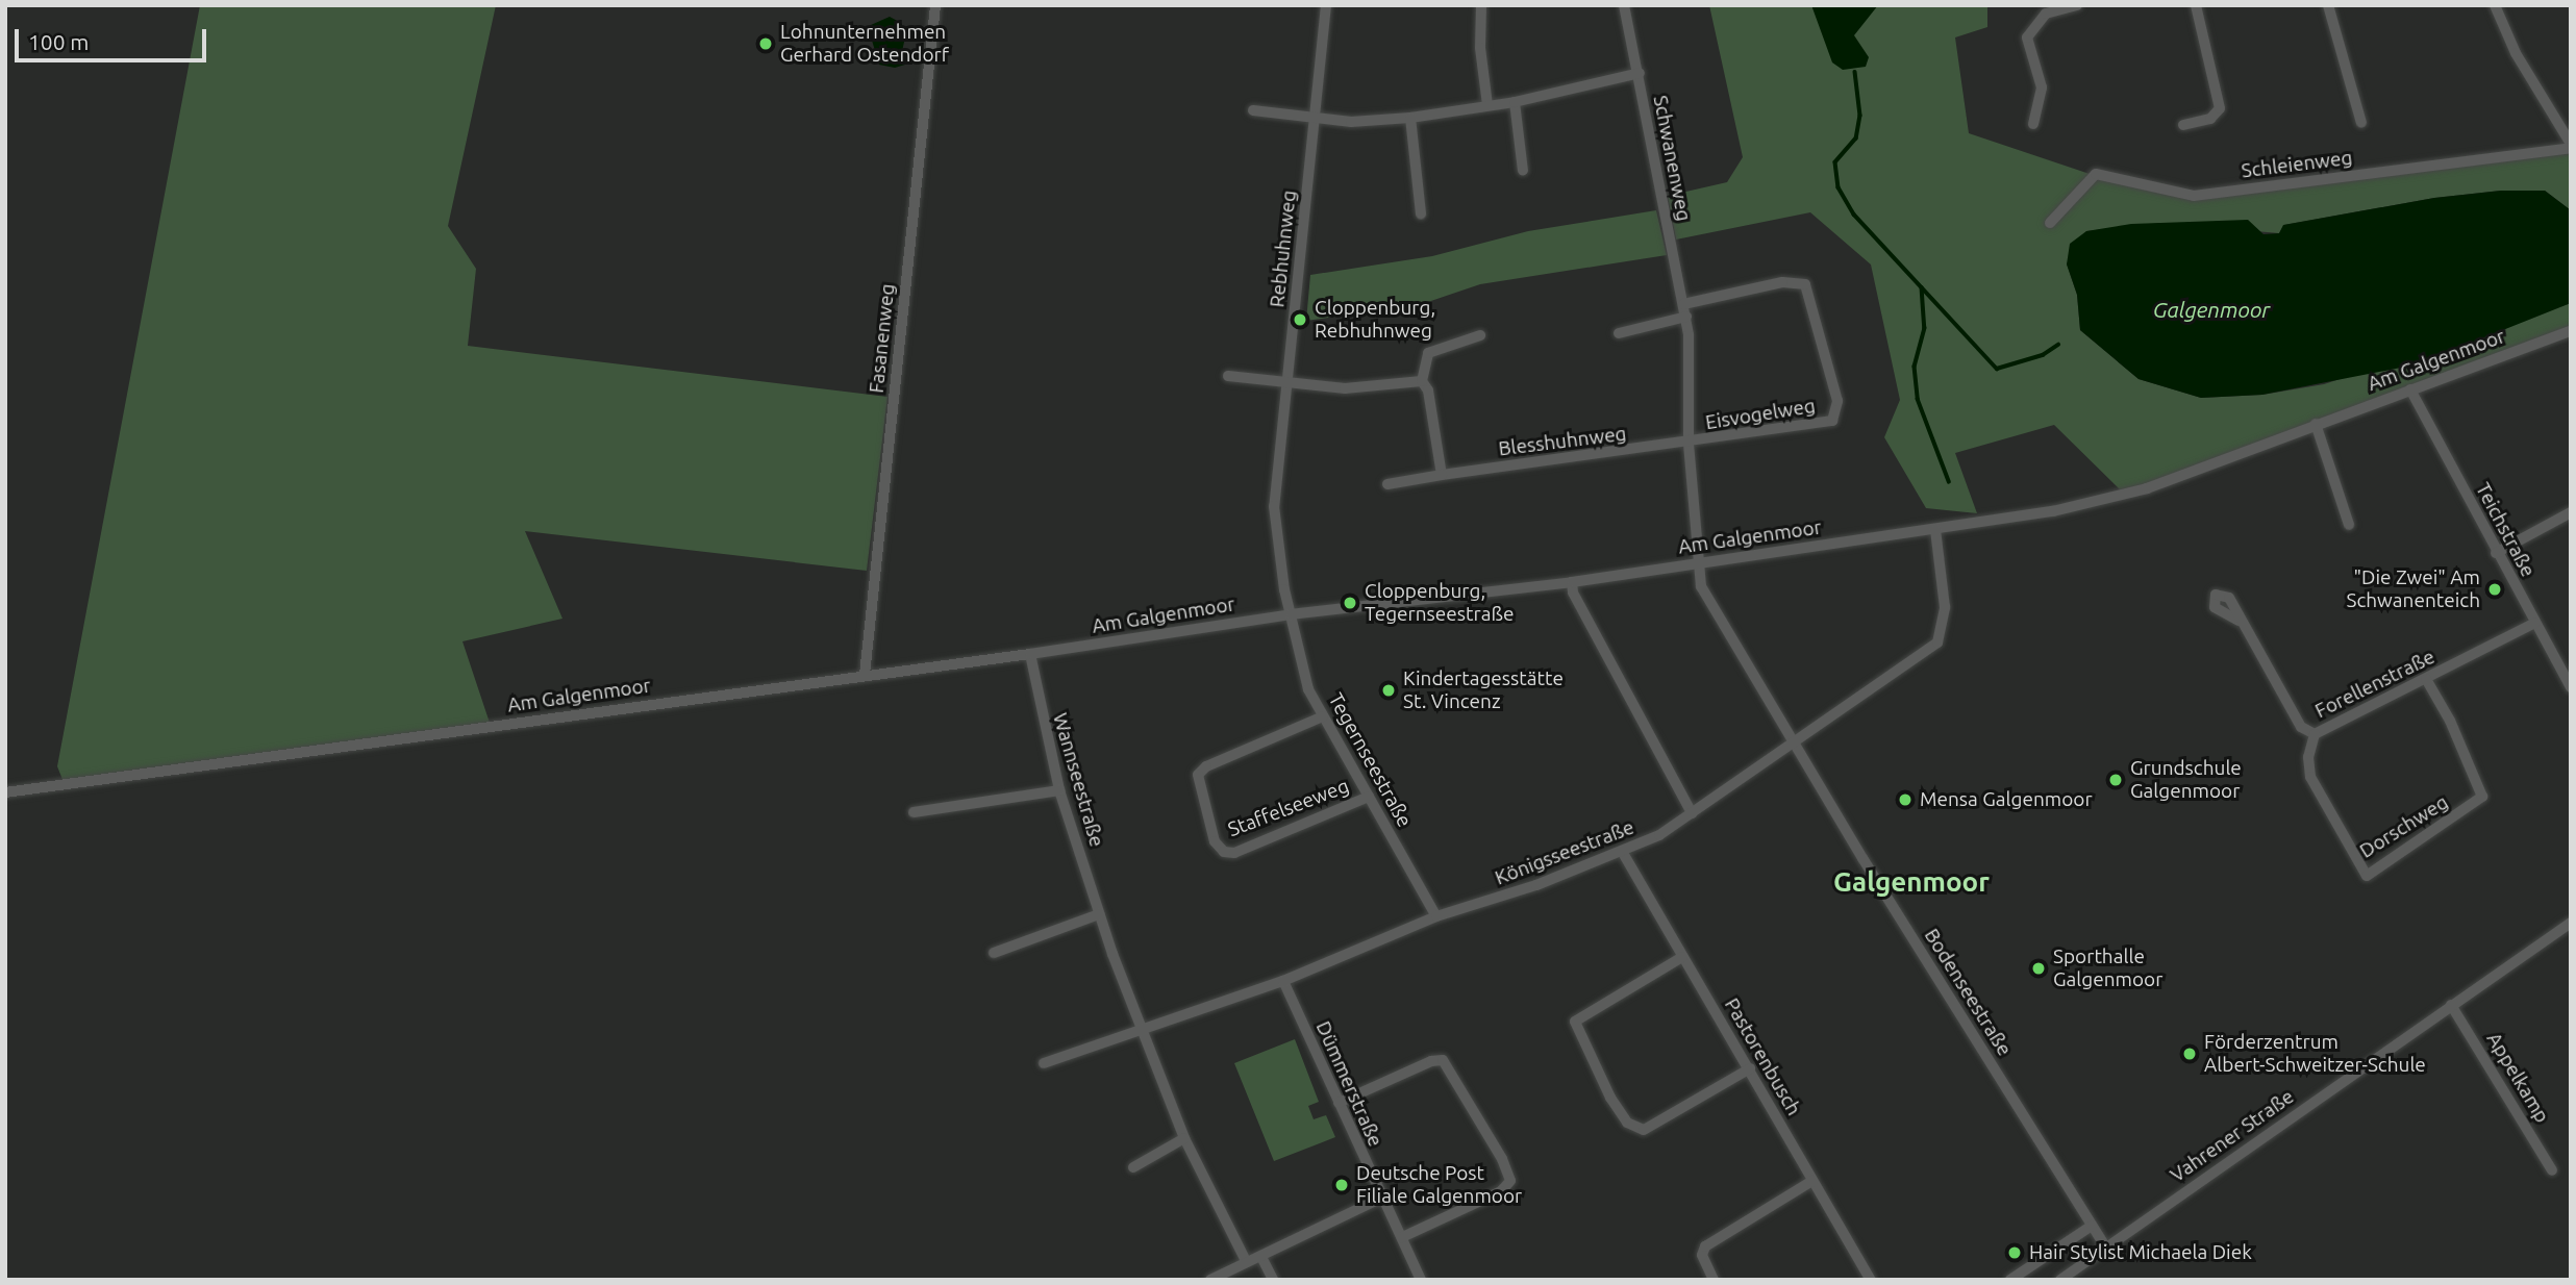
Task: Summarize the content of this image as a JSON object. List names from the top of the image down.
{
  "streets": {
    "street": [
      "Schwanenweg",
      "Schleienweg",
      "Rebhuhnweg",
      "Fasanenweg",
      "Am Galgenmoor",
      "Eisvogelweg",
      "Blesshuhnweg",
      "Teichstraße",
      "Forellenstraße",
      "Tegernseestraße",
      "Wannseestraße",
      "Staffelseeweg",
      "Dorschweg",
      "Königsseestraße",
      "Bodenseestraße",
      "Pastorenbusch",
      "Appelkamp",
      "Dümmerstraße",
      "Vahrener Straße"
    ]
  },
  "crossings": [
    ["Schwanenweg", "Am Galgenmoor"],
    ["Schwanenweg", "Eisvogelweg"],
    ["Schwanenweg", "Blesshuhnweg"],
    ["Schwanenweg", "Bodenseestraße"],
    ["Rebhuhnweg", "Am Galgenmoor"],
    ["Rebhuhnweg", "Tegernseestraße"],
    ["Fasanenweg", "Am Galgenmoor"],
    ["Am Galgenmoor", "Teichstraße"],
    ["Am Galgenmoor", "Tegernseestraße"],
    ["Am Galgenmoor", "Wannseestraße"],
    ["Am Galgenmoor", "Königsseestraße"],
    ["Am Galgenmoor", "Bodenseestraße"],
    ["Eisvogelweg", "Blesshuhnweg"],
    ["Teichstraße", "Forellenstraße"],
    ["Forellenstraße", "Dorschweg"],
    ["Tegernseestraße", "Staffelseeweg"],
    ["Tegernseestraße", "Königsseestraße"],
    ["Wannseestraße", "Königsseestraße"],
    ["Königsseestraße", "Bodenseestraße"],
    ["Königsseestraße", "Pastorenbusch"],
    ["Königsseestraße", "Dümmerstraße"],
    ["Bodenseestraße", "Vahrener Straße"],
    ["Appelkamp", "Vahrener Straße"]
  ],
  "districts": ["Galgenmoor"],
  "water": ["Galgenmoor"],
  "places": [
    "Lohnunternehmen Gerhard Ostendorf",
    "Cloppenburg, Rebhuhnweg",
    "\"Die Zwei\" Am Schwanenteich",
    "Cloppenburg, Tegernseestraße",
    "Kindertagesstätte St. Vincenz",
    "Grundschule Galgenmoor",
    "Mensa Galgenmoor",
    "Sporthalle Galgenmoor",
    "Förderzentrum Albert-Schweitzer-Schule",
    "Deutsche Post Filiale Galgenmoor",
    "Hair Stylist Michaela Diek"
  ],
  "scale_bar": "100 m"
}
